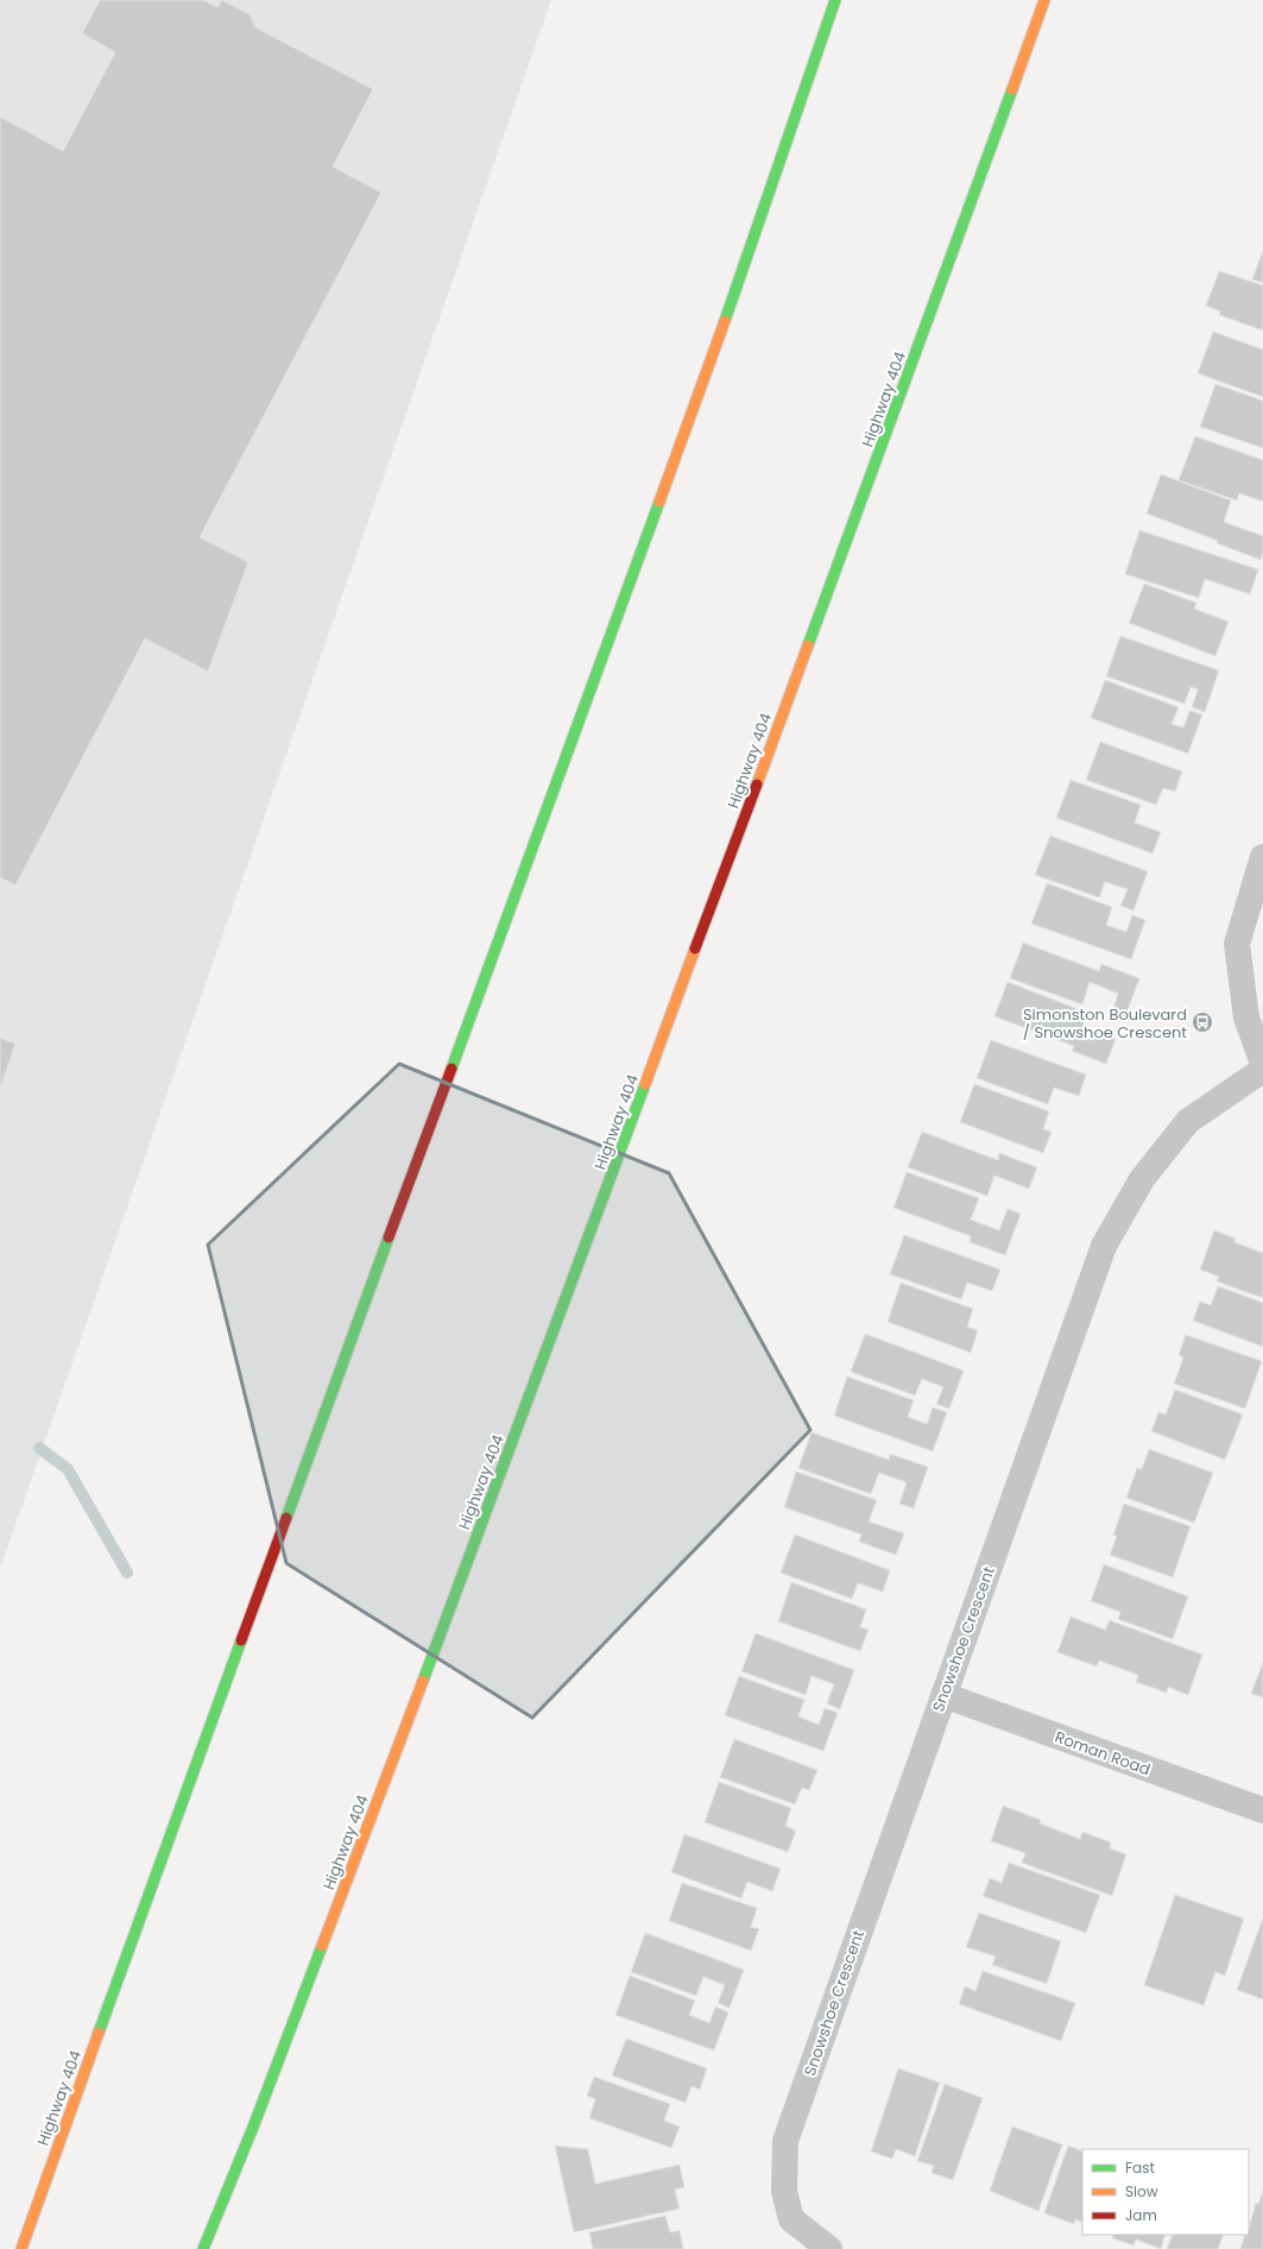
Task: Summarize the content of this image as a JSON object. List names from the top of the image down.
{
  "streets": {
    "highway": ["Highway 404"],
    "street": ["Snowshoe Crescent", "Roman Road"]
  },
  "crossings": [
    ["Snowshoe Crescent", "Roman Road"]
  ],
  "places": {
    "bus stop": ["Simonston Boulevard / Snowshoe Crescent"]
  },
  "legend": ["Fast", "Slow", "Jam"]
}
